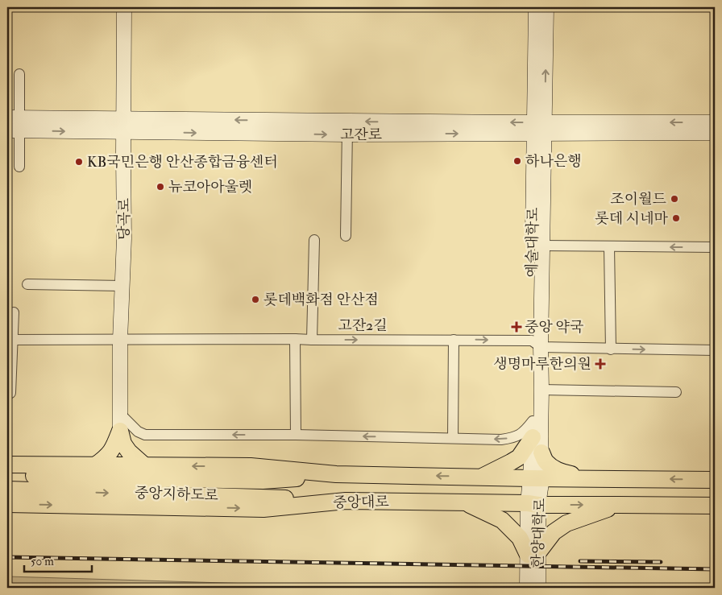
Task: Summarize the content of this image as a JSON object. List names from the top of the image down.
{
  "streets": {
    "main road": ["중앙지하도로", "중앙대로"],
    "street": [
      "고잔로",
      "당곡로",
      "예술대학로",
      "고잔2길",
      "한양대학로"
    ]
  },
  "crossings": [
    ["고잔로", "당곡로"],
    ["고잔로", "예술대학로"],
    ["당곡로", "고잔2길"],
    ["예술대학로", "고잔2길"],
    ["예술대학로", "중앙대로"],
    ["예술대학로", "한양대학로"],
    ["중앙지하도로", "중앙대로"],
    ["중앙대로", "한양대학로"]
  ],
  "one_way": ["고잔2길"],
  "places": {
    "other": [
      "하나은행",
      "KB국민은행 안산종합금융센터",
      "뉴코아아울렛",
      "조이월드",
      "롯데 시네마",
      "롯데백화점 안산점"
    ],
    "health": ["중앙 약국", "생명마루한의원"]
  },
  "scale_bar": "50 m"
}
